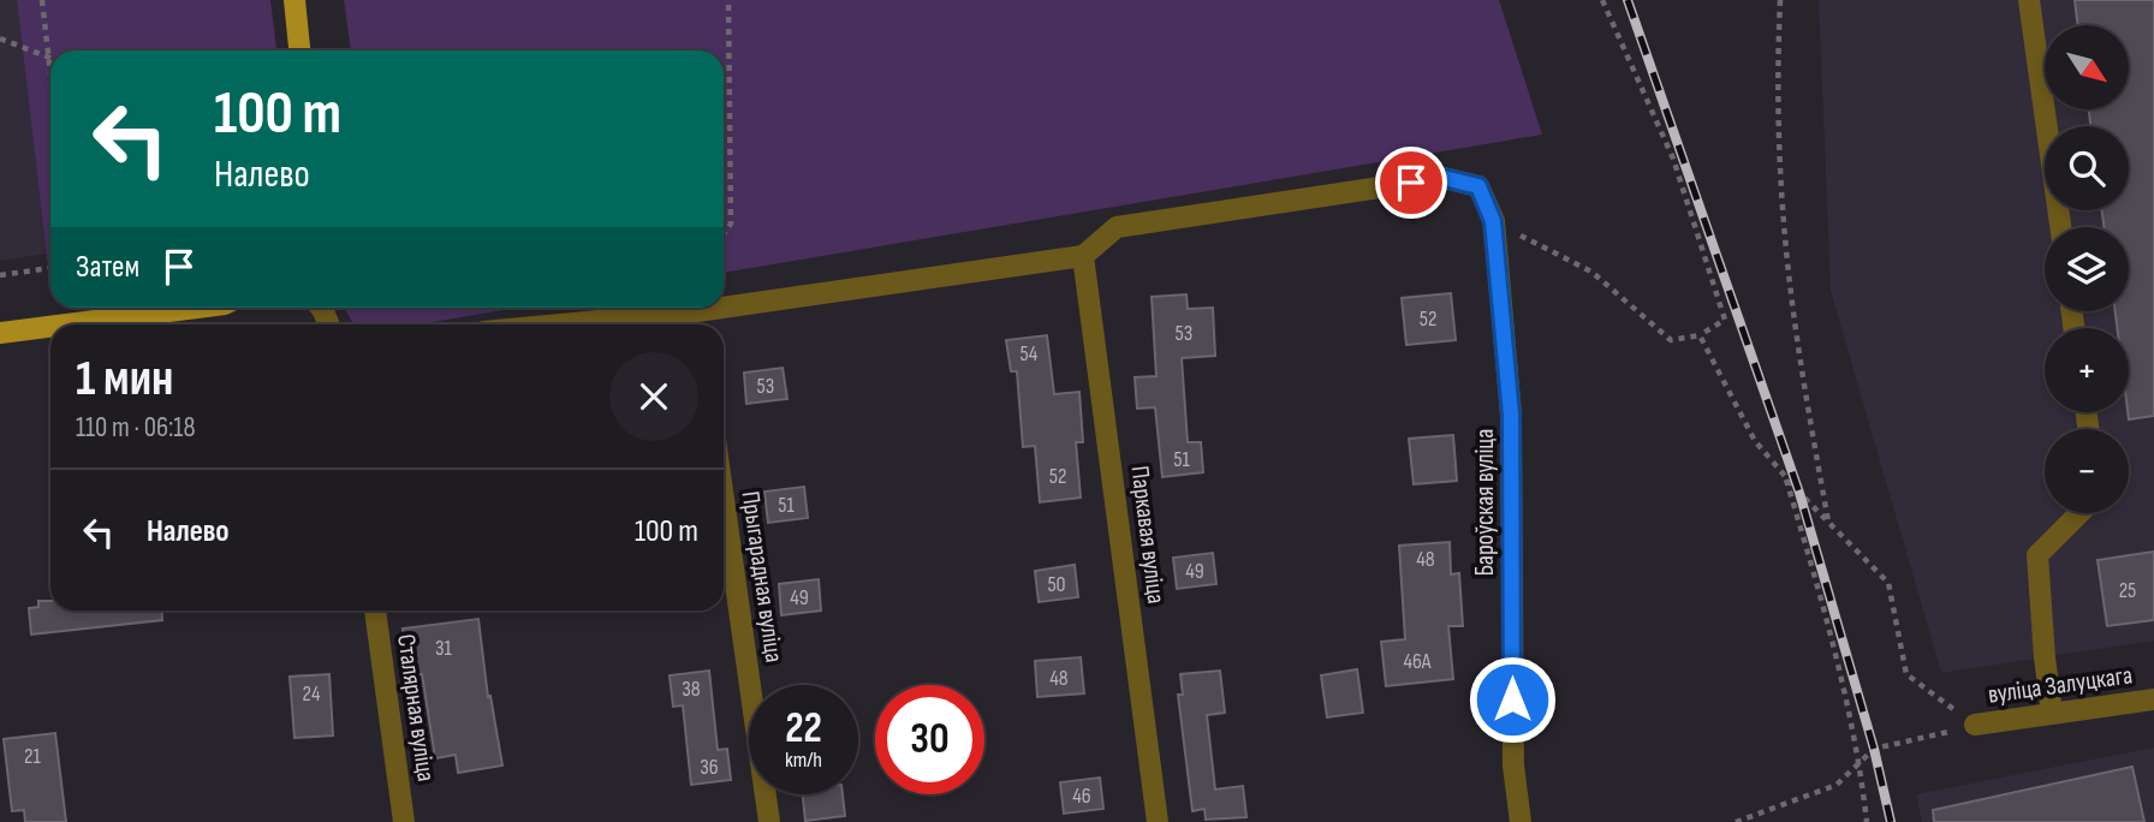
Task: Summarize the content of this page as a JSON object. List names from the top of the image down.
{
  "streets": {
    "street": [
      "Бароўская вуліца",
      "Паркавая вуліца",
      "Прыгарадная вуліца",
      "вуліца Залуцкага",
      "Сталярная вуліца"
    ]
  },
  "crossings": [
    ["Бароўская вуліца", "Паркавая вуліца"]
  ],
  "house_numbers": [
    "52",
    "53",
    "54",
    "53",
    "51",
    "52",
    "51",
    "48",
    "49",
    "50",
    "25",
    "49",
    "31",
    "46А",
    "48",
    "38",
    "24",
    "21",
    "36",
    "46"
  ],
  "north": "bottom right",
  "page": {
    "map_buttons": ["+", "−"],
    "turn": ["100 m", "Налево"],
    "then": "Затем",
    "heading": ["1 мин", "110 m · 06:18"],
    "list": [
      {
        "name": "Налево",
        "value": "100 m"
      }
    ],
    "speed": "22 km/h",
    "limit": "30"
  }
}
